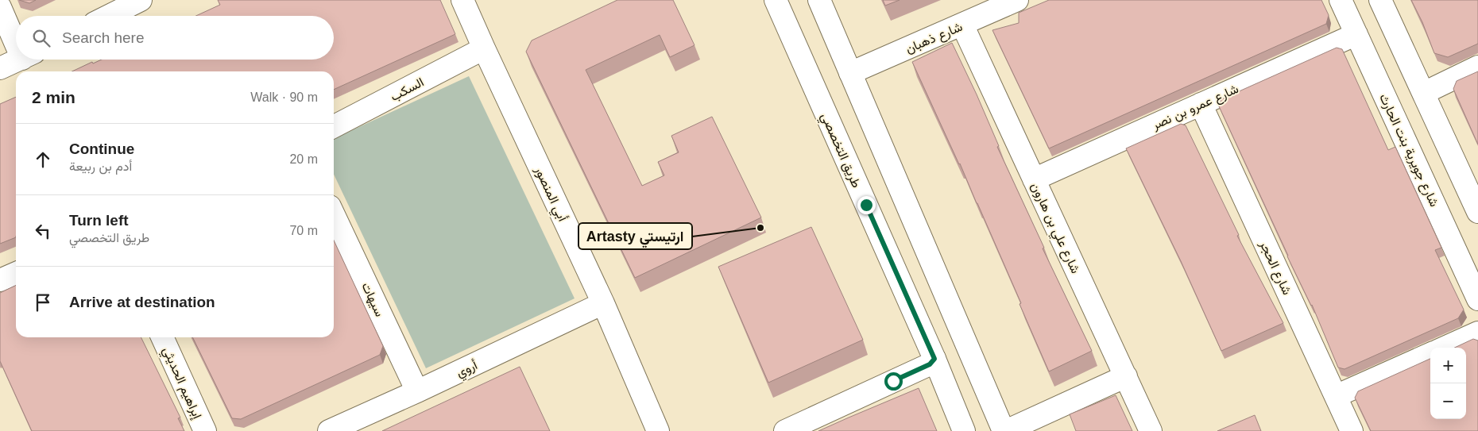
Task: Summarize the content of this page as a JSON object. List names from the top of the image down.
{
  "streets": {
    "street": [
      "شارع ذهبان",
      "السكب",
      "شارع عمرو بن نصر",
      "طريق التخصصي",
      "شارع جويرية بنت الحارث",
      "أبي المنصور",
      "شارع علي بن هارون",
      "شارع الحجر",
      "سيهات",
      "أروي",
      "إبراهيم الحديثي"
    ]
  },
  "crossings": [
    ["شارع ذهبان", "شارع علي بن هارون"],
    ["السكب", "أبي المنصور"],
    ["شارع عمرو بن نصر", "شارع جويرية بنت الحارث"],
    ["شارع عمرو بن نصر", "شارع علي بن هارون"],
    ["شارع عمرو بن نصر", "شارع الحجر"],
    ["أبي المنصور", "أروي"],
    ["سيهات", "أروي"]
  ],
  "places": ["Artasty ارتيستي"],
  "page": {
    "search": "Search here",
    "heading": ["2 min", "Walk · 90 m"],
    "list": [
      ["Continue", "أدم بن ربيعة", "20 m"],
      ["Turn left", "طريق التخصصي", "70 m"],
      "Arrive at destination"
    ],
    "map_buttons": ["+", "−"]
  }
}
